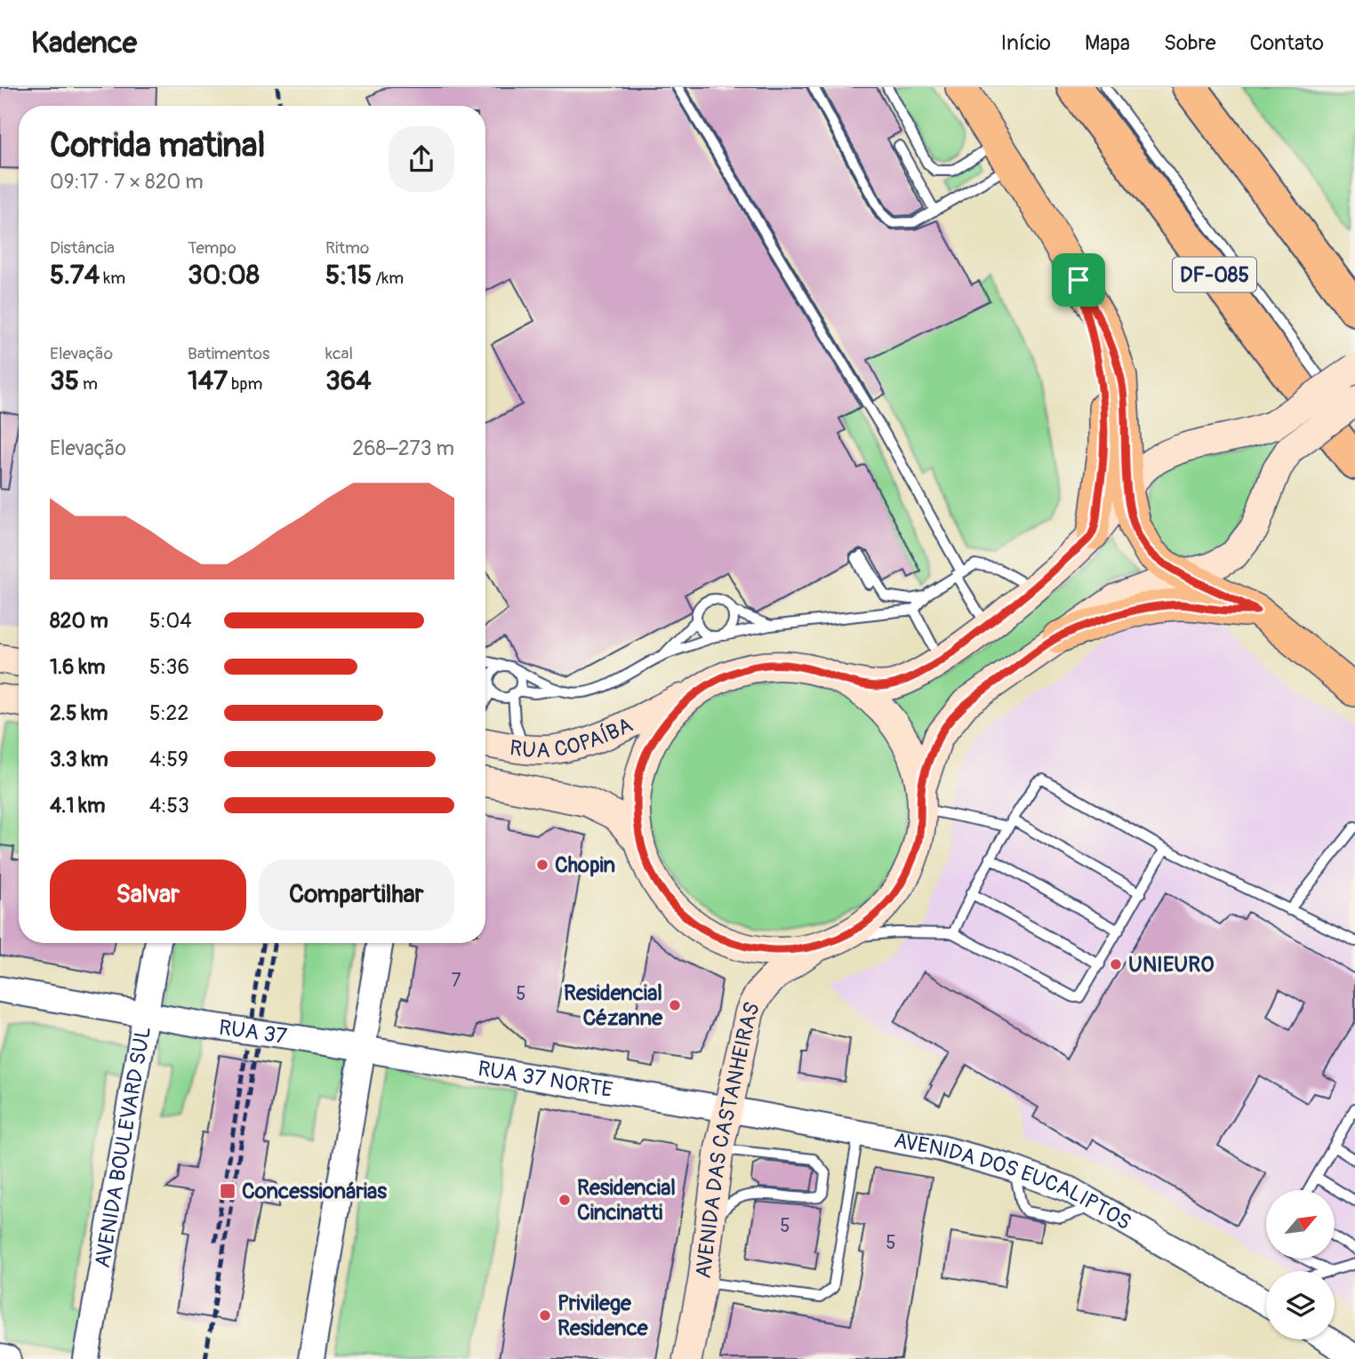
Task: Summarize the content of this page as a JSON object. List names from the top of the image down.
{
  "streets": {
    "highway": ["DF-085"],
    "main road": ["RUA COPAÍBA", "AVENIDA DAS CASTANHEIRAS"],
    "street": [
      "RUA 37",
      "RUA 37 NORTE",
      "AVENIDA BOULEVARD SUL",
      "AVENIDA DOS EUCALIPTOS"
    ]
  },
  "crossings": [
    ["RUA 37", "RUA 37 NORTE"],
    ["RUA 37", "AVENIDA BOULEVARD SUL"],
    ["RUA 37 NORTE", "AVENIDA DAS CASTANHEIRAS"],
    ["RUA 37 NORTE", "AVENIDA DOS EUCALIPTOS"],
    ["AVENIDA DAS CASTANHEIRAS", "AVENIDA DOS EUCALIPTOS"]
  ],
  "places": {
    "other": [
      "Chopin",
      "UNIEURO",
      "Residencial Cézanne",
      "Residencial Cincinatti",
      "Privilege Residence"
    ],
    "transit": ["Concessionárias"]
  },
  "house_numbers": [
    "7",
    "5",
    "5",
    "5"
  ],
  "north": "top right",
  "page": {
    "header": "Kadence",
    "nav": [
      "Início",
      "Mapa",
      "Sobre",
      "Contato"
    ],
    "heading": ["Corrida matinal", "09:17 · 7 × 820 m"],
    "stats": [
      ["Distância", "5.74 km"],
      ["Tempo", "30:08"],
      ["Ritmo", "5:15 /km"],
      ["Elevação", "35 m"],
      ["Batimentos", "147 bpm"],
      ["kcal", "364"]
    ],
    "chart": ["Elevação", "268–273 m"],
    "list": [
      {
        "name": "820 m",
        "note": "5:04"
      },
      {
        "name": "1.6 km",
        "note": "5:36"
      },
      {
        "name": "2.5 km",
        "note": "5:22"
      },
      {
        "name": "3.3 km",
        "note": "4:59"
      },
      {
        "name": "4.1 km",
        "note": "4:53"
      }
    ],
    "buttons": ["Salvar", "Compartilhar"]
  }
}
